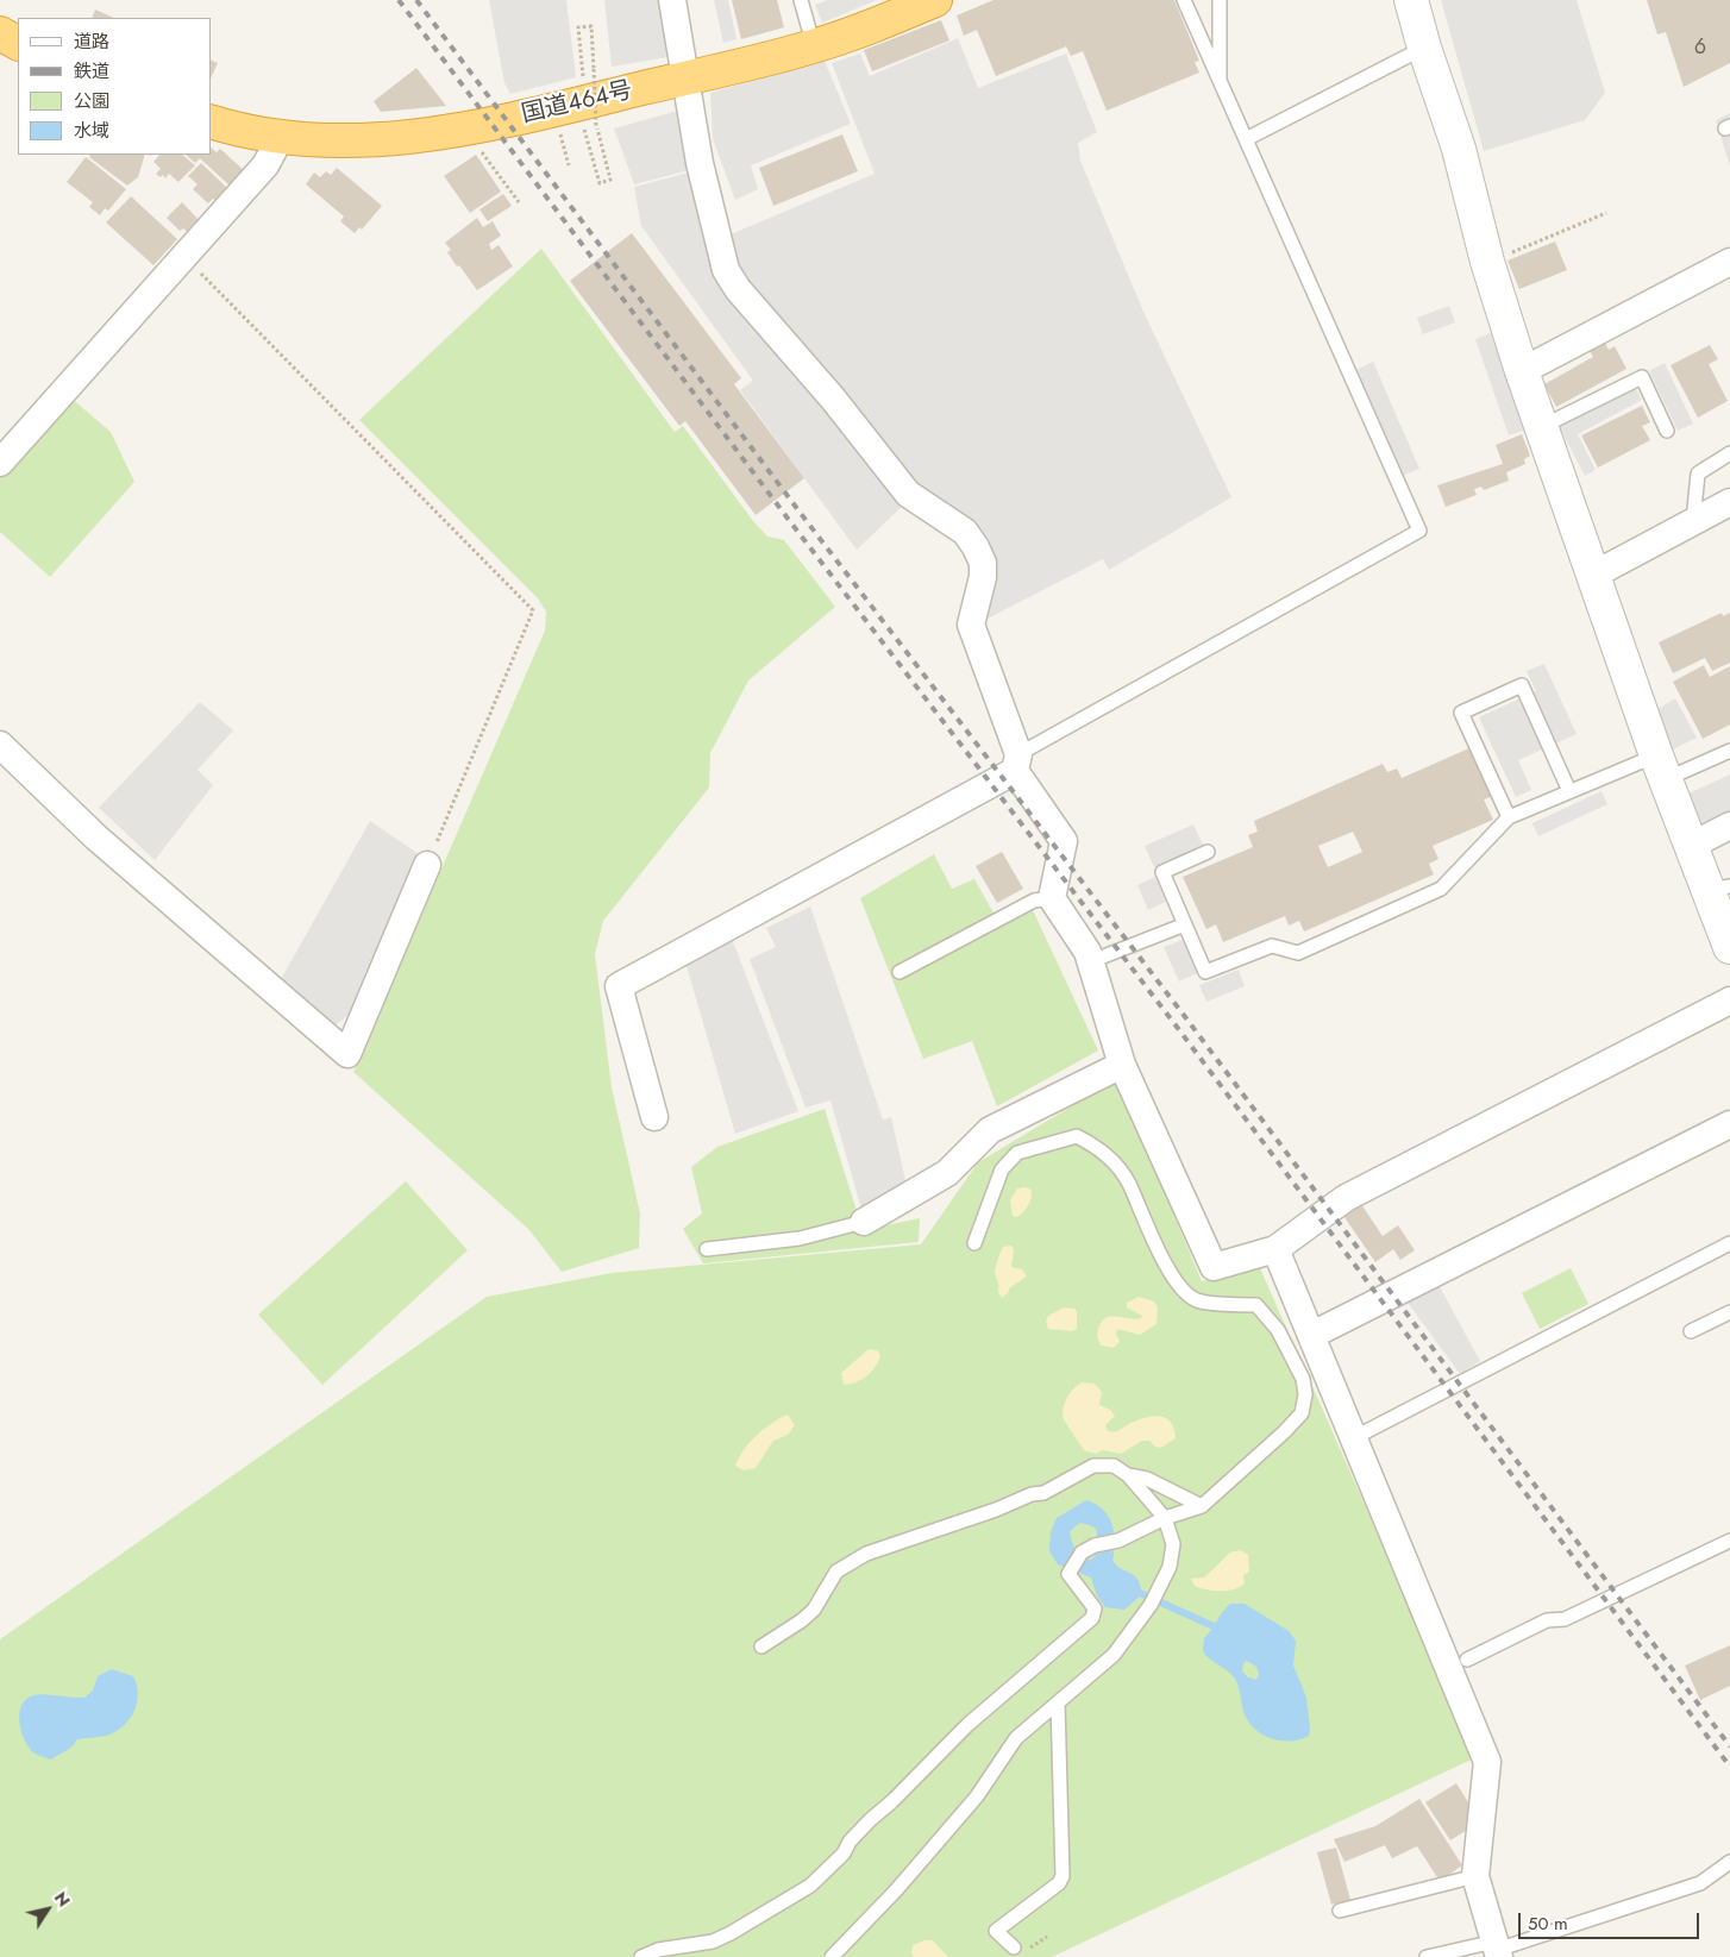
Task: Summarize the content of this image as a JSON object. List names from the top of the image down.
{
  "streets": {
    "highway": ["国道464号"]
  },
  "house_numbers": ["6"],
  "legend": [
    "道路",
    "鉄道",
    "公園",
    "水域"
  ],
  "scale_bar": "50 m",
  "north": "top right"
}
